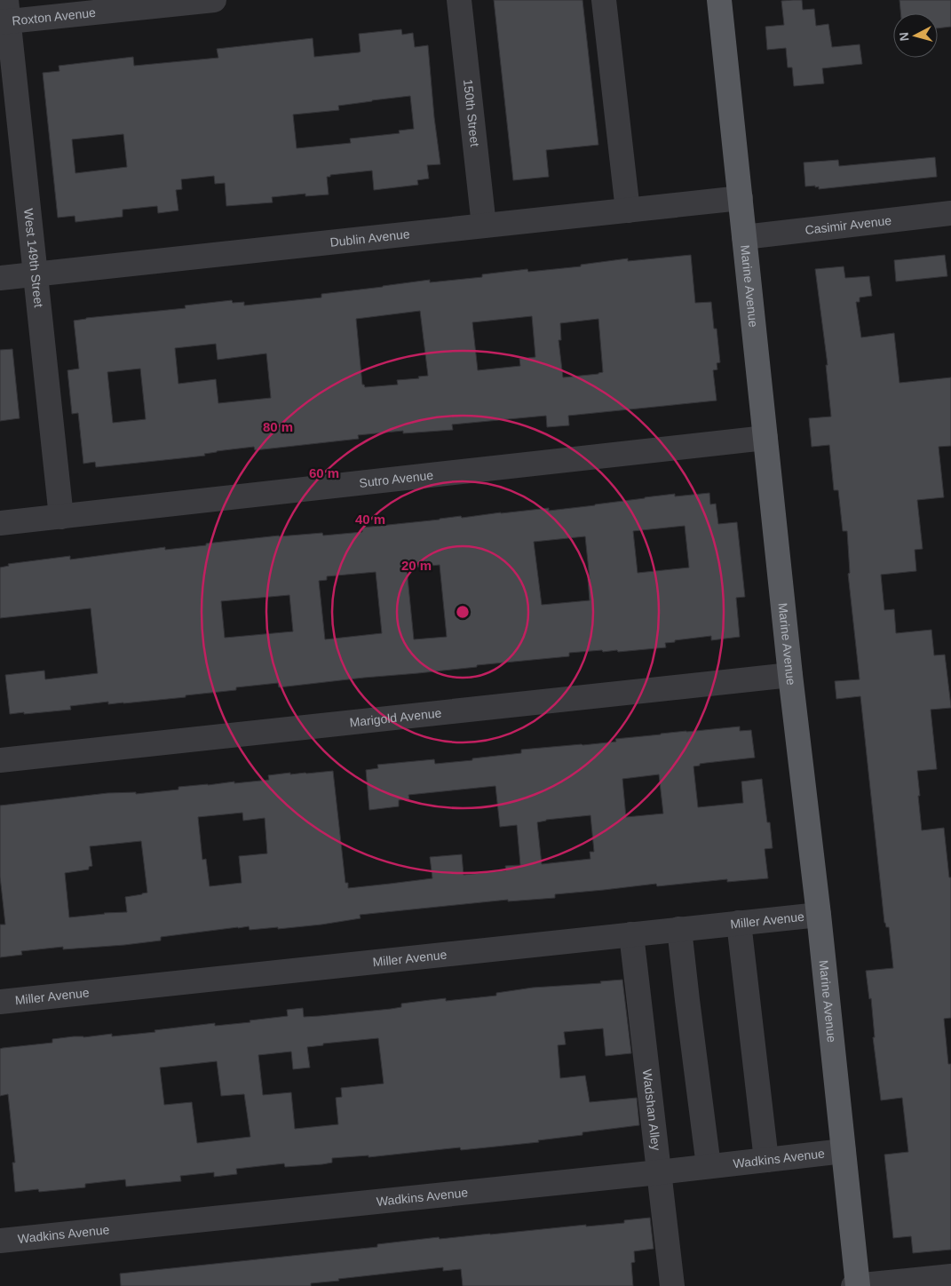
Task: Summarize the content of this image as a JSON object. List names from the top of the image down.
{
  "streets": {
    "main road": ["Marine Avenue"],
    "street": [
      "Roxton Avenue",
      "150th Street",
      "Casimir Avenue",
      "Dublin Avenue",
      "West 149th Street",
      "Sutro Avenue",
      "Marigold Avenue",
      "Miller Avenue",
      "Wadshan Alley",
      "Wadkins Avenue"
    ]
  },
  "crossings": [
    ["Roxton Avenue", "West 149th Street"],
    ["150th Street", "Dublin Avenue"],
    ["Casimir Avenue", "Marine Avenue"],
    ["Dublin Avenue", "West 149th Street"],
    ["Dublin Avenue", "Marine Avenue"],
    ["West 149th Street", "Sutro Avenue"],
    ["Marine Avenue", "Sutro Avenue"],
    ["Marine Avenue", "Marigold Avenue"],
    ["Marine Avenue", "Miller Avenue"],
    ["Marine Avenue", "Wadkins Avenue"],
    ["Miller Avenue", "Wadshan Alley"],
    ["Wadshan Alley", "Wadkins Avenue"]
  ],
  "north": "left",
  "rings": [
    "80 m",
    "60 m",
    "40 m",
    "20 m"
  ]
}
